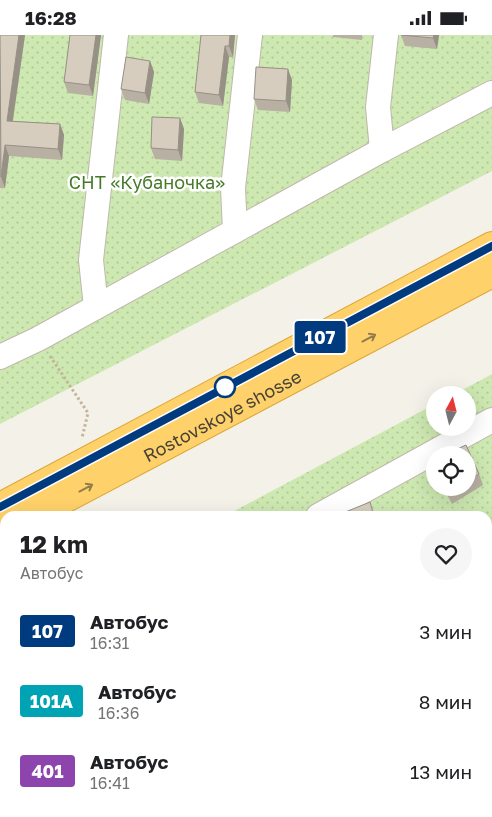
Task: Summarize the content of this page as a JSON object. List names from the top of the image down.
{
  "streets": {
    "highway": ["Rostovskoye shosse"]
  },
  "parks": ["СНТ «Кубаночка»"],
  "lines": ["bus line 107"],
  "north": "top",
  "page": {
    "status": "16:28",
    "on_map": "107",
    "heading": ["12 km", "Автобус"],
    "list": [
      {
        "mark": "107",
        "name": "Автобус",
        "note": "16:31",
        "value": "3 мин"
      },
      {
        "mark": "101А",
        "name": "Автобус",
        "note": "16:36",
        "value": "8 мин"
      },
      {
        "mark": "401",
        "name": "Автобус",
        "note": "16:41",
        "value": "13 мин"
      }
    ]
  }
}
